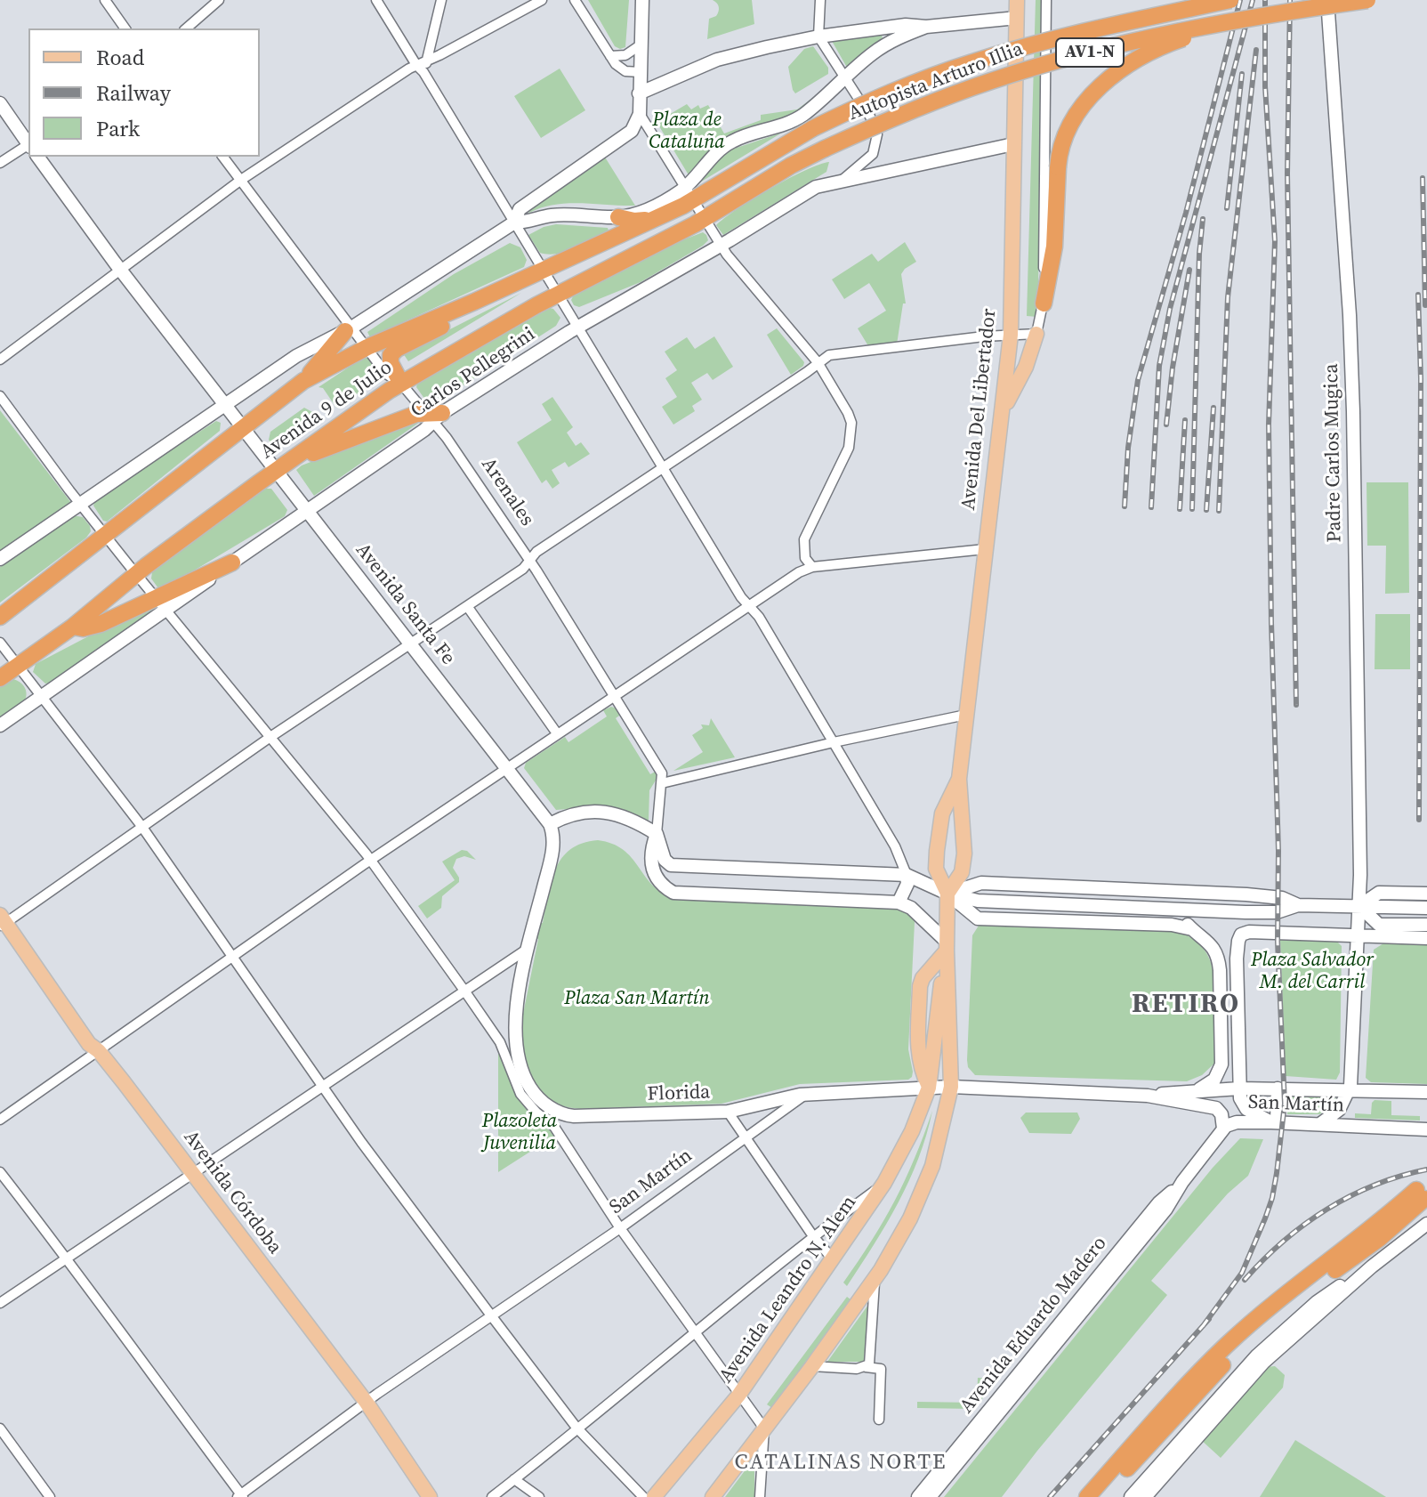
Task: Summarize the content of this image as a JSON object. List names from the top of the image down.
{
  "streets": {
    "highway": ["AV1-N", "Autopista Arturo Illia", "Avenida 9 de Julio"],
    "main road": [
      "Carlos Pellegrini",
      "Avenida Del Libertador",
      "Padre Carlos Mugica",
      "Arenales",
      "Avenida Santa Fe",
      "Florida",
      "San Martín",
      "Avenida Córdoba",
      "Avenida Leandro N. Alem",
      "Avenida Eduardo Madero"
    ]
  },
  "crossings": [
    ["Autopista Arturo Illia", "Avenida 9 de Julio"],
    ["Carlos Pellegrini", "Avenida Del Libertador"],
    ["Carlos Pellegrini", "Arenales"],
    ["Carlos Pellegrini", "Avenida Santa Fe"],
    ["Avenida Del Libertador", "San Martín"],
    ["Avenida Del Libertador", "Avenida Leandro N. Alem"],
    ["Avenida 9 de Julio", "Arenales"],
    ["Avenida 9 de Julio", "Avenida Santa Fe"],
    ["Padre Carlos Mugica", "San Martín"],
    ["Florida", "San Martín"],
    ["San Martín", "Avenida Córdoba"],
    ["San Martín", "Avenida Leandro N. Alem"],
    ["San Martín", "Avenida Eduardo Madero"]
  ],
  "districts": ["RETIRO", "CATALINAS NORTE"],
  "parks": [
    "Plaza de Cataluña",
    "Plaza Salvador M. del Carril",
    "Plaza San Martín",
    "Plazoleta Juvenilia"
  ],
  "legend": ["Road", "Railway", "Park"]
}
